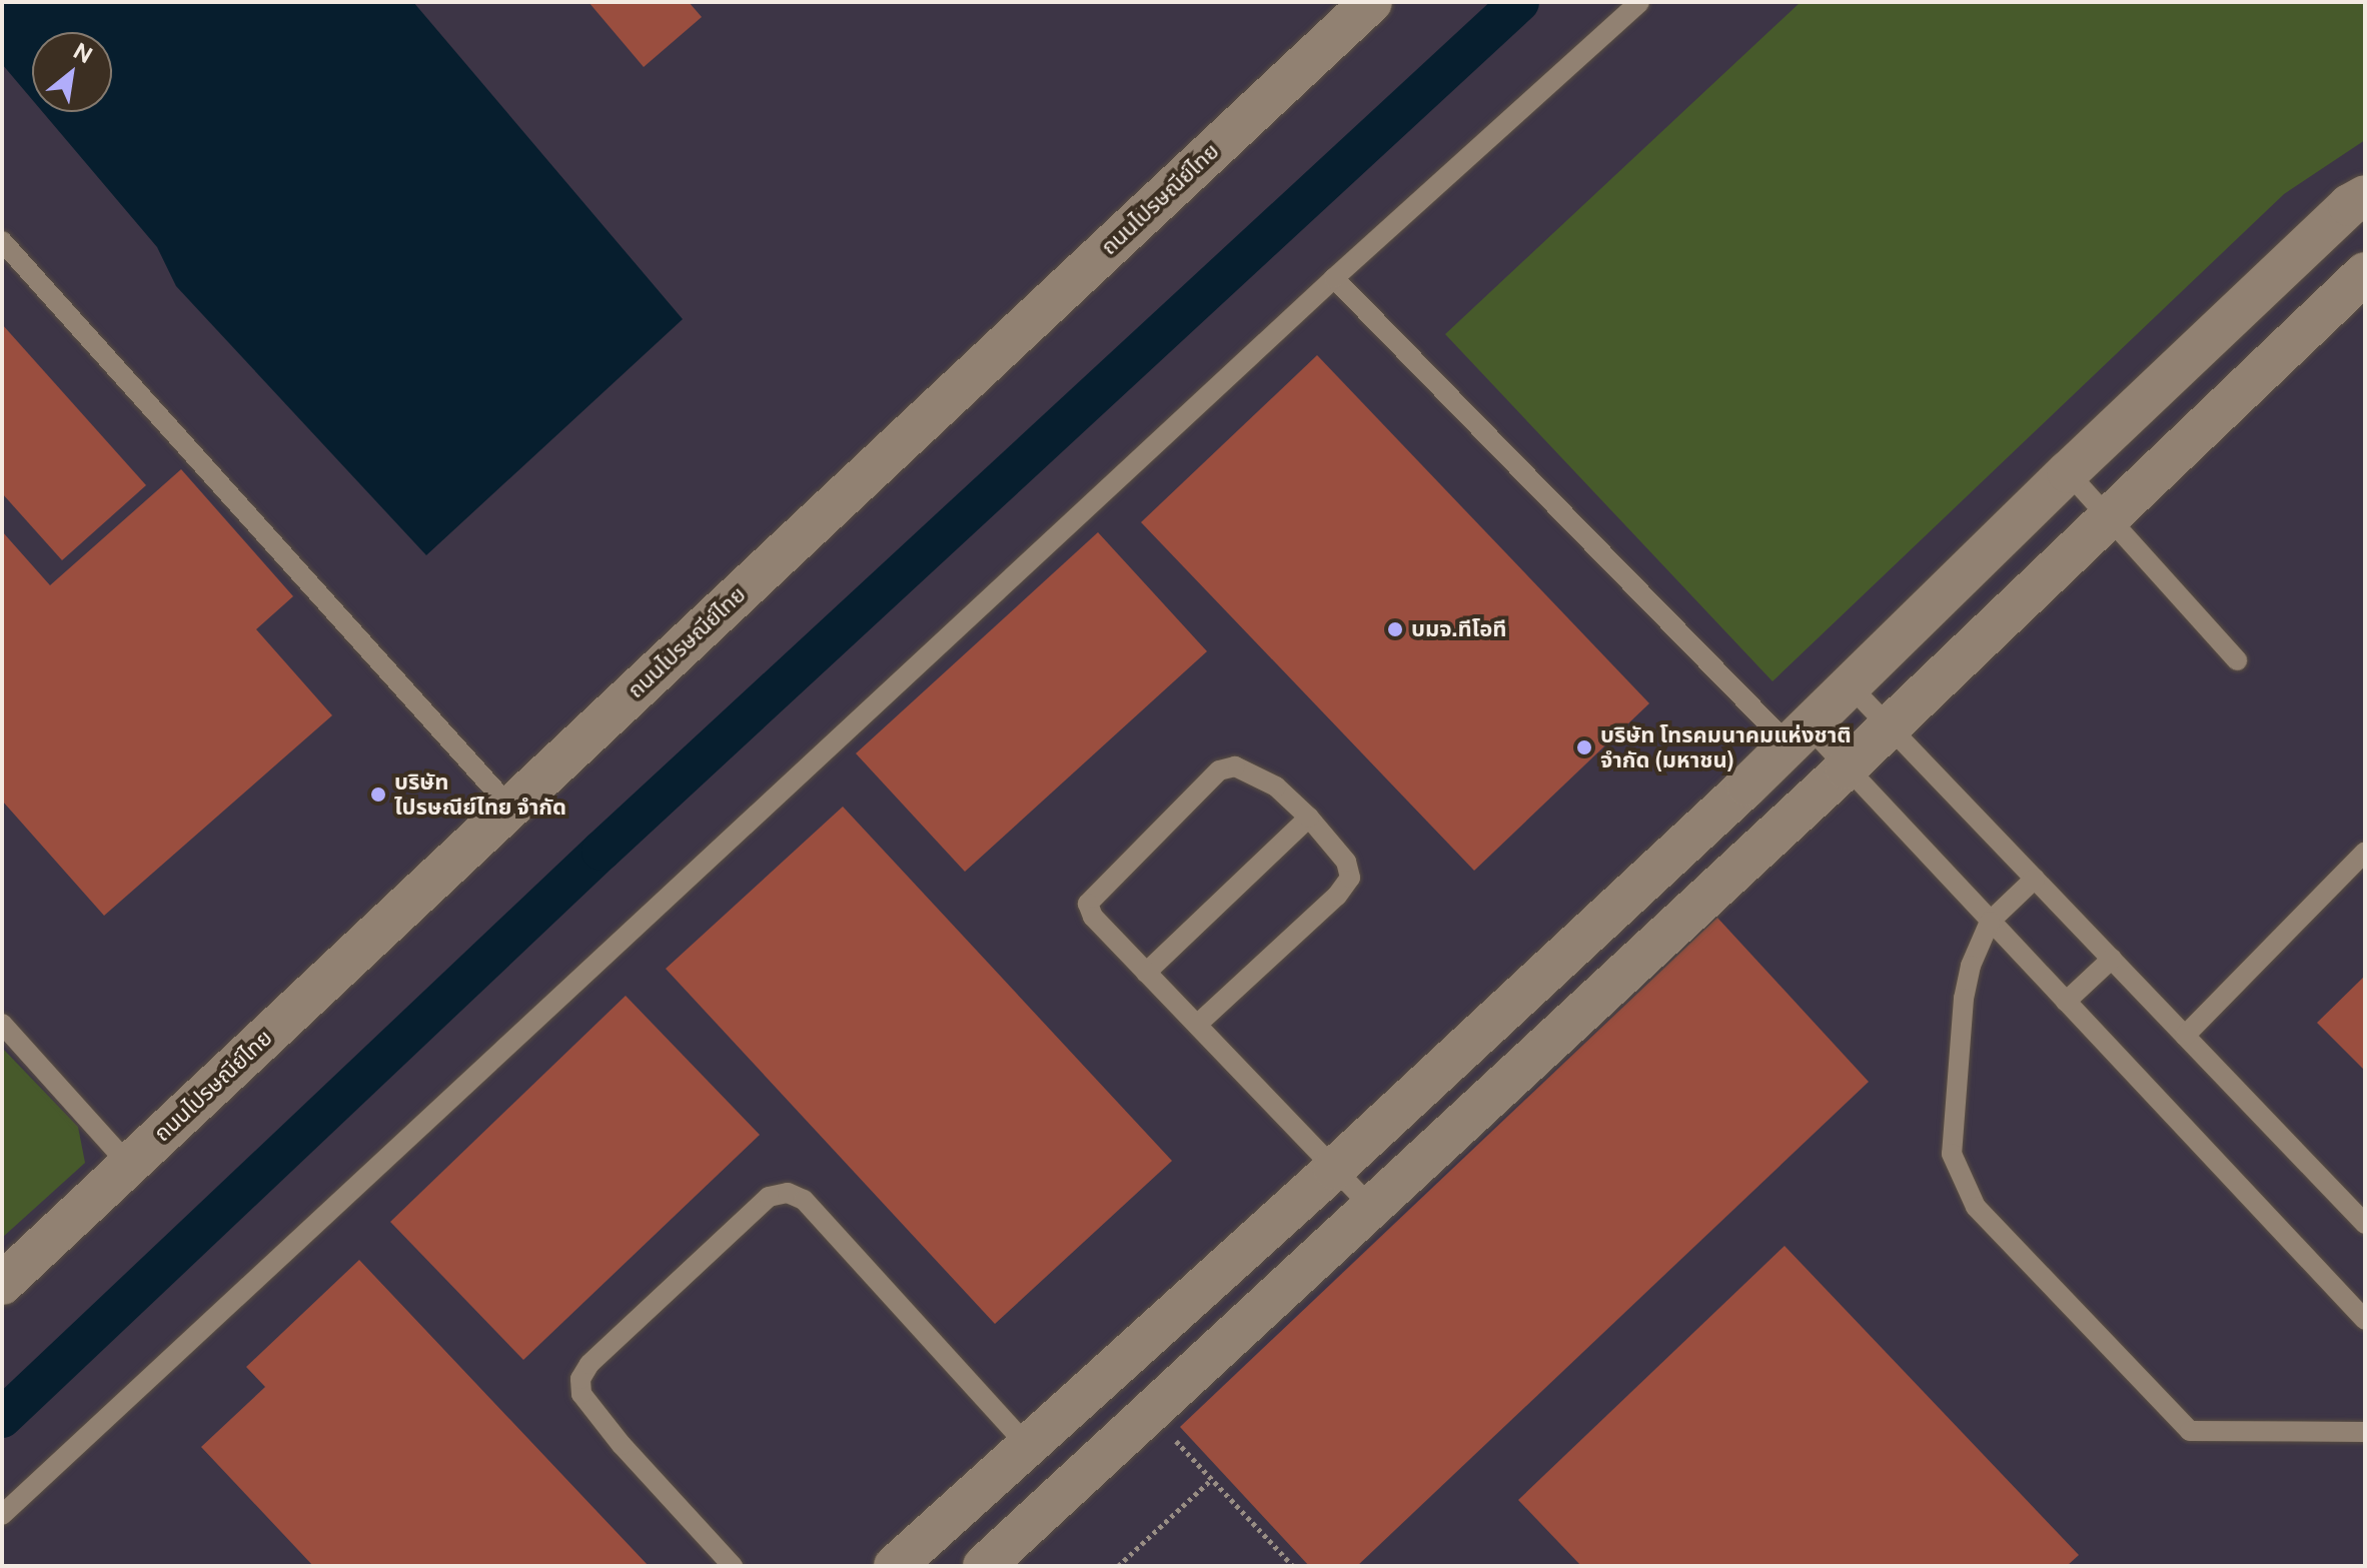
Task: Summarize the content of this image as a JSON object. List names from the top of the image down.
{
  "streets": {
    "street": ["ถนนไปรษณีย์ไทย"]
  },
  "places": ["บมจ.ทีโอที", "บริษัท โทรคมนาคมแห่งชาติ จำกัด (มหาชน)", "บริษัท ไปรษณีย์ไทย จำกัด"],
  "north": "top right"
}
